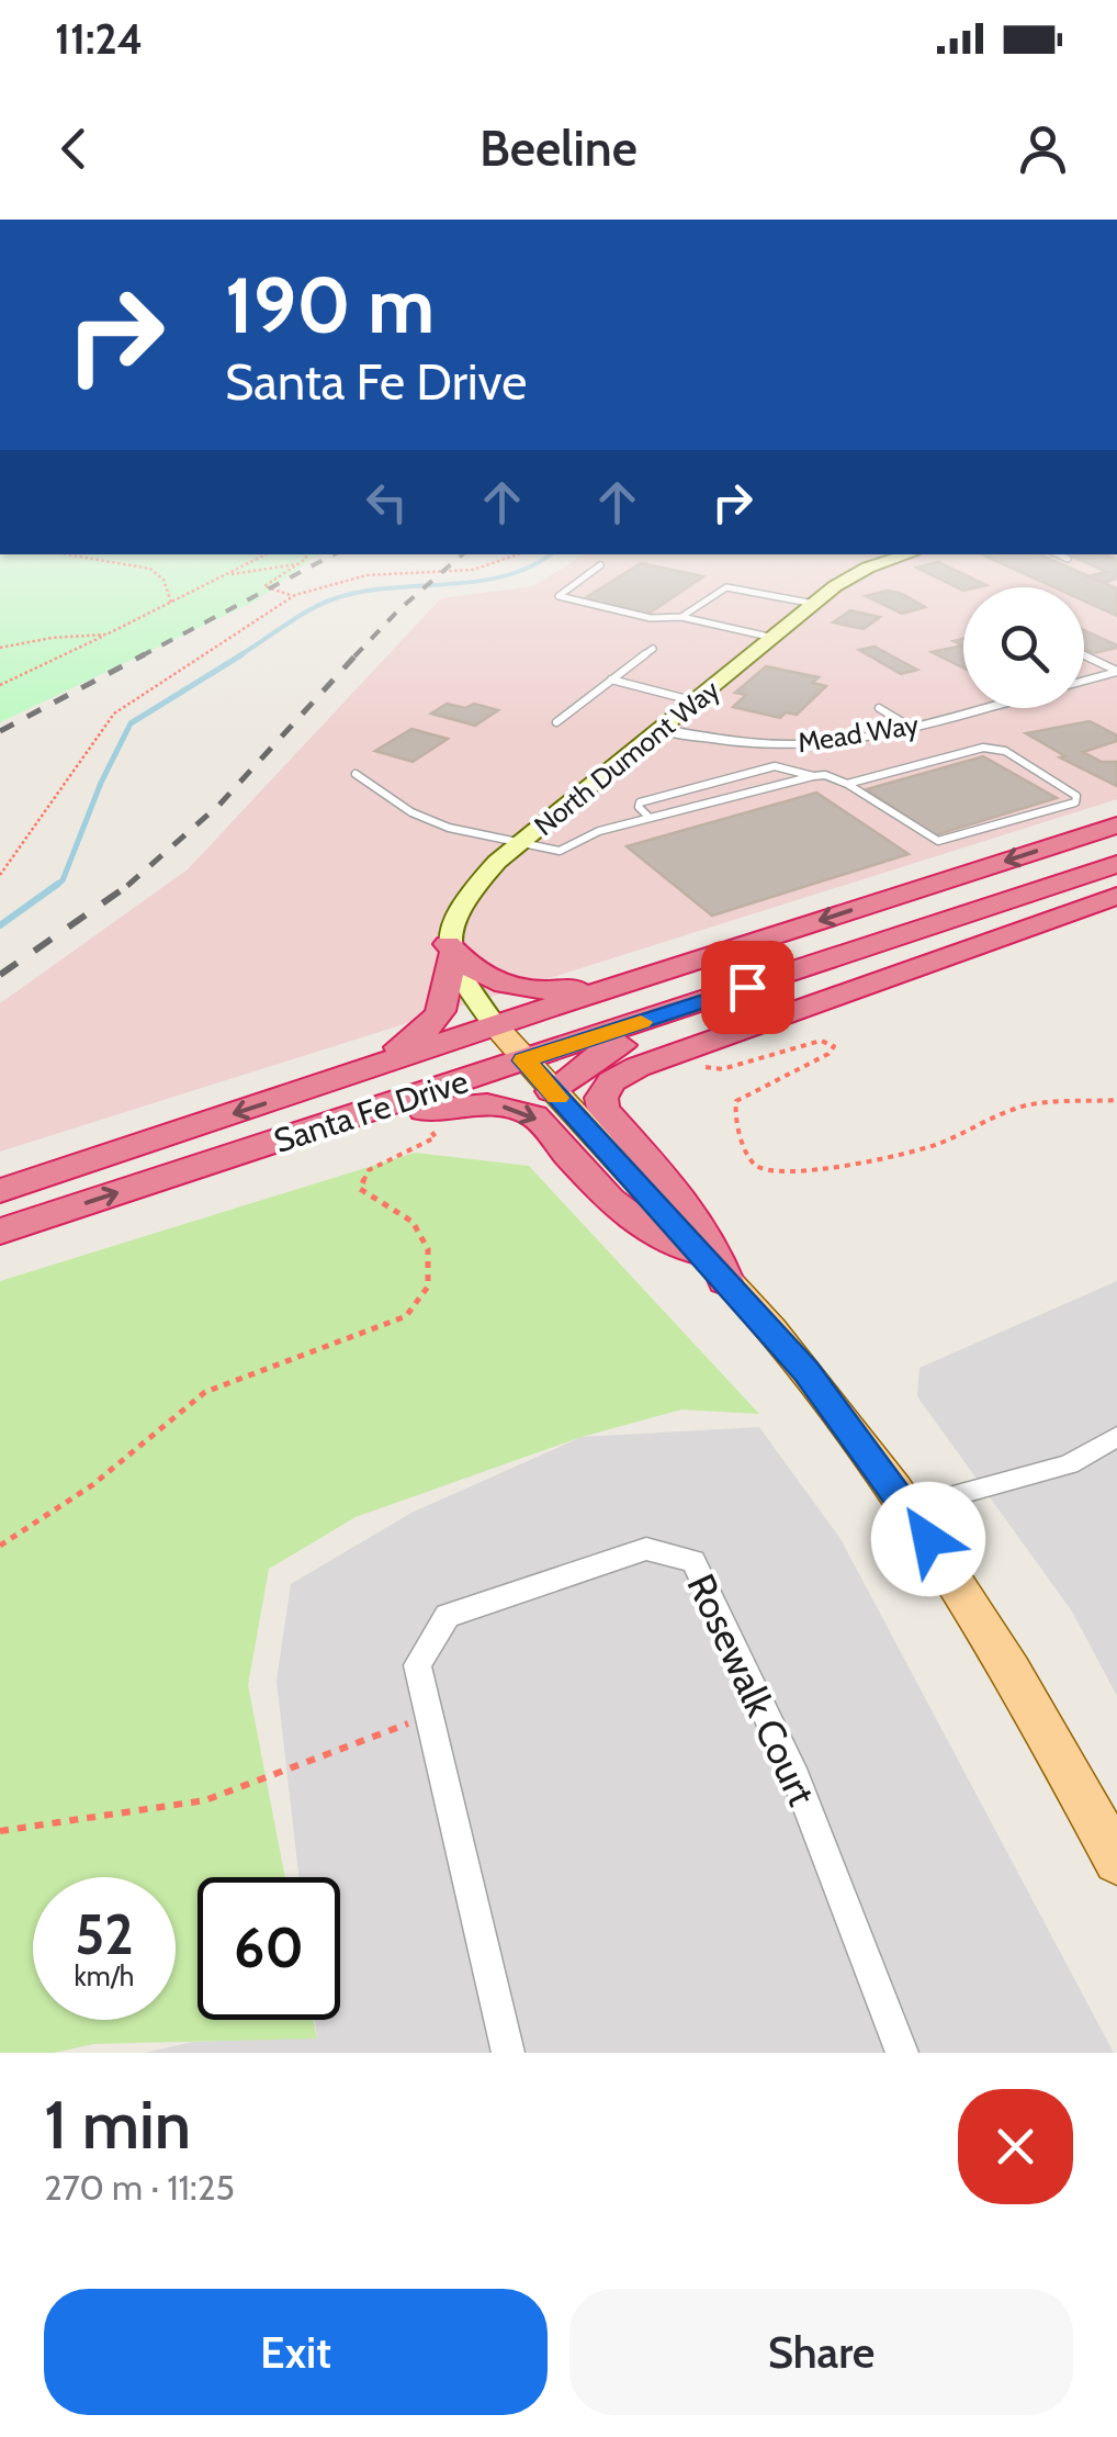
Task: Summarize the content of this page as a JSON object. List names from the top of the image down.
{
  "streets": {
    "highway": ["Santa Fe Drive"],
    "street": ["Mead Way", "North Dumont Way", "Rosewalk Court"]
  },
  "crossings": [
    ["Mead Way", "North Dumont Way"]
  ],
  "page": {
    "status": "11:24",
    "header": "Beeline",
    "turn": ["190 m", "Santa Fe Drive"],
    "speed": "52 km/h",
    "limit": "60",
    "heading": ["1 min", "270 m · 11:25"],
    "buttons": ["Exit", "Share"]
  }
}
